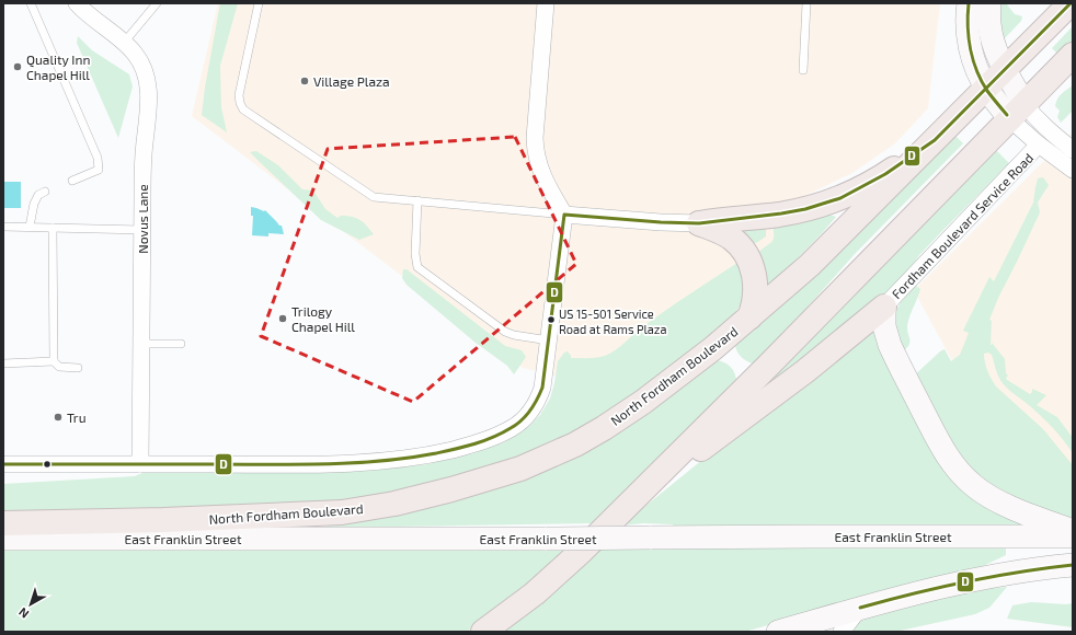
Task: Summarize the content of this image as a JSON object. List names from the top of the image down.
{
  "streets": {
    "highway": ["North Fordham Boulevard"],
    "main road": ["East Franklin Street"],
    "street": ["Novus Lane", "Fordham Boulevard Service Road"]
  },
  "places": [
    "Quality Inn Chapel Hill",
    "Village Plaza",
    "Trilogy Chapel Hill",
    "US 15-501 Service Road at Rams Plaza",
    "Tru"
  ],
  "lines": ["transit line D"],
  "north": "bottom left"
}
